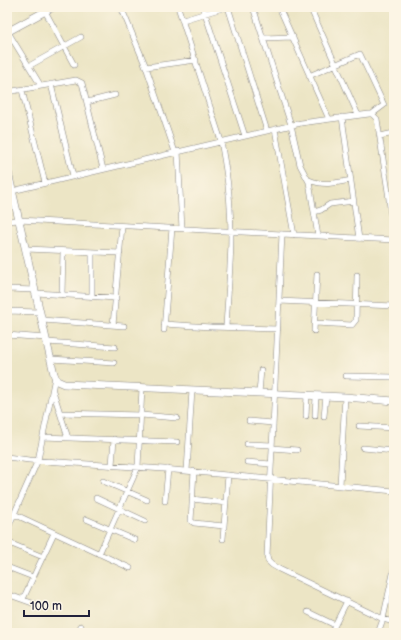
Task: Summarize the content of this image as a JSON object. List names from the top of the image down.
{
  "scale_bar": "100 m"
}
